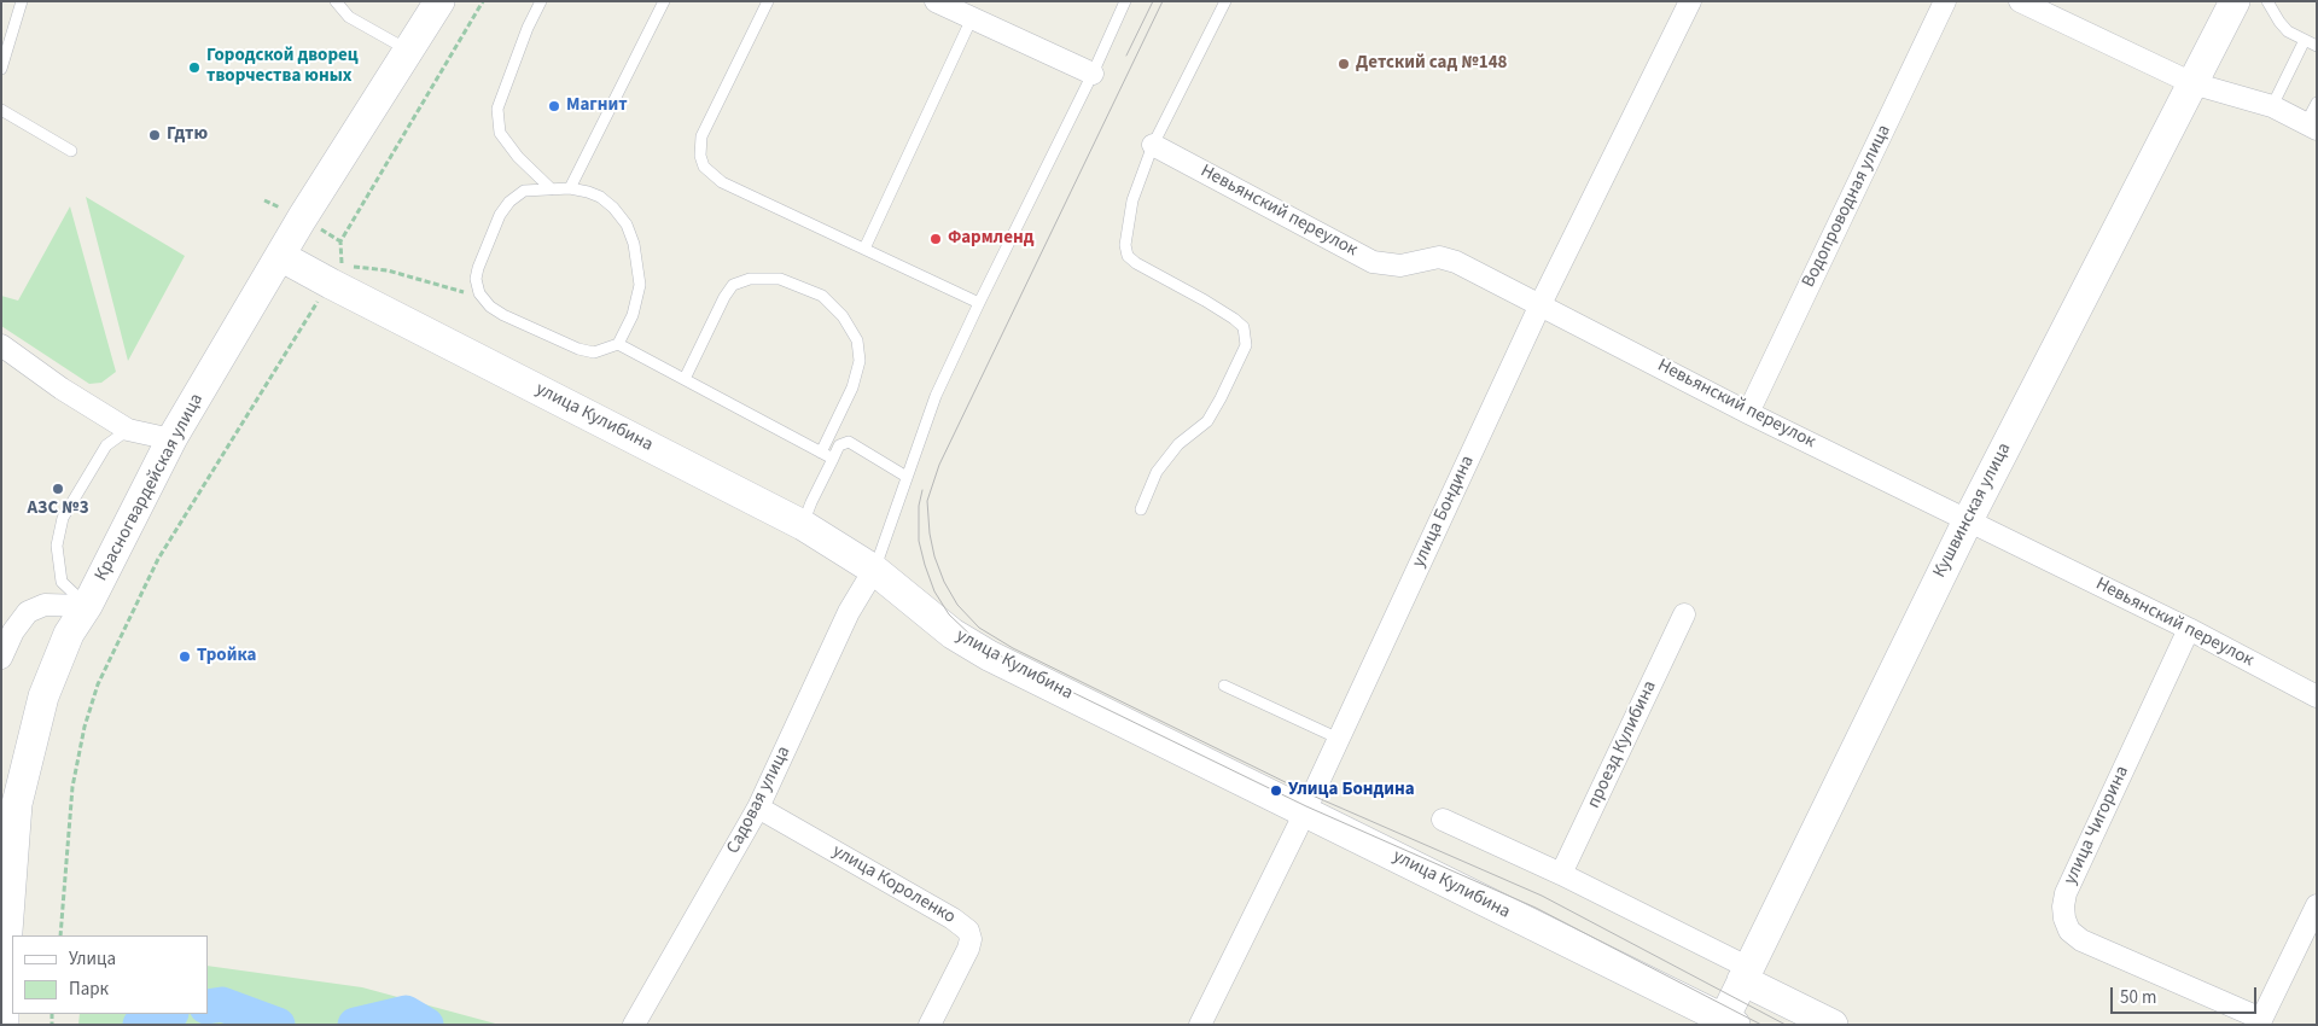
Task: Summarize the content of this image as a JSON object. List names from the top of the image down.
{
  "streets": {
    "main road": ["улица Кулибина", "Красногвардейская улица", "Кушвинская улица"],
    "street": [
      "Водопроводная улица",
      "Невьянский переулок",
      "улица Бондина",
      "проезд Кулибина",
      "Садовая улица",
      "улица Чигорина",
      "улица Короленко"
    ]
  },
  "crossings": [
    ["Водопроводная улица", "Невьянский переулок"],
    ["Невьянский переулок", "Кушвинская улица"],
    ["Невьянский переулок", "улица Бондина"],
    ["Невьянский переулок", "улица Чигорина"],
    ["улица Кулибина", "Красногвардейская улица"],
    ["улица Кулибина", "Кушвинская улица"],
    ["улица Кулибина", "улица Бондина"],
    ["улица Кулибина", "Садовая улица"],
    ["Садовая улица", "улица Короленко"]
  ],
  "places": [
    "Детский сад №148",
    "Городской дворец творчества юных",
    "Магнит",
    "Гдтю",
    "Фармленд",
    "АЗС №3",
    "Тройка",
    "Улица Бондина"
  ],
  "legend": ["Улица", "Парк"],
  "scale_bar": "50 m"
}
